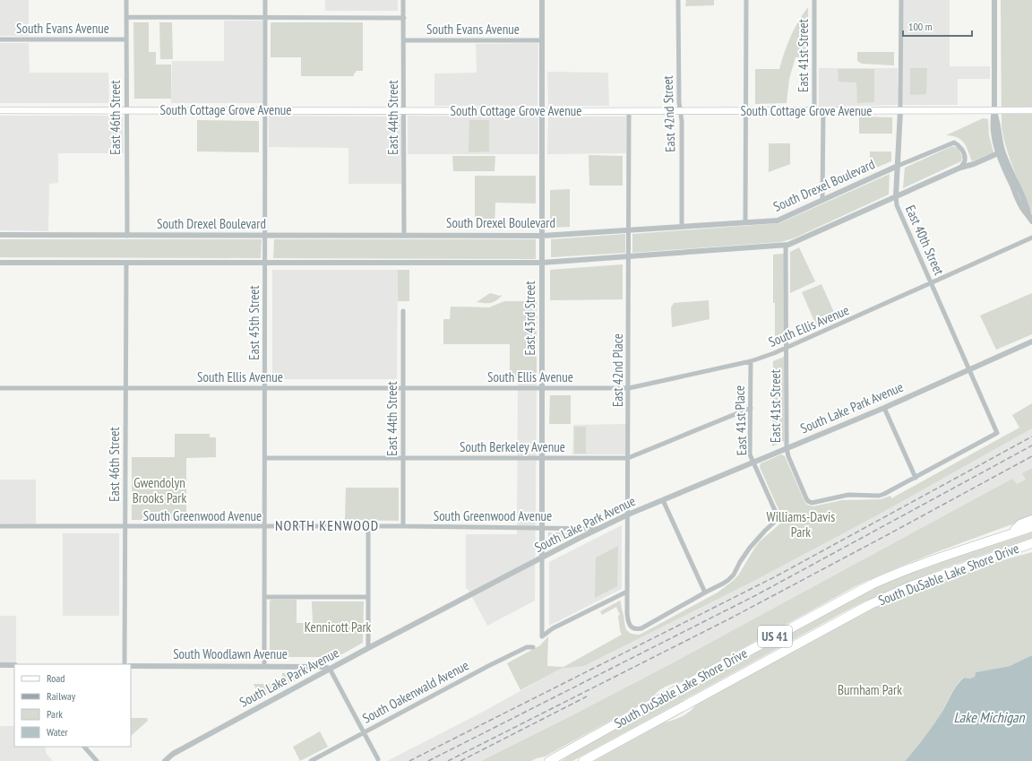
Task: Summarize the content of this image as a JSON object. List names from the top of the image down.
{
  "streets": {
    "highway": ["South DuSable Lake Shore Drive", "US 41"],
    "main road": ["South Cottage Grove Avenue"],
    "street": [
      "South Evans Avenue",
      "East 41st Street",
      "East 42nd Street",
      "East 46th Street",
      "East 44th Street",
      "South Drexel Boulevard",
      "East 40th Street",
      "East 43rd Street",
      "East 45th Street",
      "South Ellis Avenue",
      "East 42nd Place",
      "South Lake Park Avenue",
      "East 41st Place",
      "South Berkeley Avenue",
      "South Greenwood Avenue",
      "South Woodlawn Avenue",
      "South Oakenwald Avenue"
    ]
  },
  "crossings": [
    ["South Evans Avenue", "East 46th Street"],
    ["South Evans Avenue", "East 44th Street"],
    ["South Evans Avenue", "East 43rd Street"],
    ["South Evans Avenue", "East 45th Street"],
    ["East 41st Street", "South Cottage Grove Avenue"],
    ["East 41st Street", "East 40th Street"],
    ["East 41st Street", "South Ellis Avenue"],
    ["East 41st Street", "South Lake Park Avenue"],
    ["South Cottage Grove Avenue", "East 42nd Street"],
    ["South Cottage Grove Avenue", "East 46th Street"],
    ["South Cottage Grove Avenue", "East 44th Street"],
    ["South Cottage Grove Avenue", "East 40th Street"],
    ["South Cottage Grove Avenue", "East 43rd Street"],
    ["South Cottage Grove Avenue", "East 45th Street"],
    ["South Cottage Grove Avenue", "East 42nd Place"],
    ["East 42nd Street", "South Drexel Boulevard"],
    ["East 46th Street", "South Drexel Boulevard"],
    ["East 46th Street", "South Ellis Avenue"],
    ["East 46th Street", "South Greenwood Avenue"],
    ["East 44th Street", "South Drexel Boulevard"],
    ["East 44th Street", "South Ellis Avenue"],
    ["East 44th Street", "South Berkeley Avenue"],
    ["East 44th Street", "South Greenwood Avenue"],
    ["South Drexel Boulevard", "East 40th Street"],
    ["South Drexel Boulevard", "East 43rd Street"],
    ["South Drexel Boulevard", "East 45th Street"],
    ["South Drexel Boulevard", "East 42nd Place"],
    ["East 40th Street", "South Ellis Avenue"],
    ["East 40th Street", "South Lake Park Avenue"],
    ["East 43rd Street", "South Ellis Avenue"],
    ["East 43rd Street", "East 42nd Place"],
    ["East 43rd Street", "South Lake Park Avenue"],
    ["East 43rd Street", "South Berkeley Avenue"],
    ["East 43rd Street", "South Greenwood Avenue"],
    ["East 45th Street", "South Ellis Avenue"],
    ["East 45th Street", "South Berkeley Avenue"],
    ["East 45th Street", "South Greenwood Avenue"],
    ["East 45th Street", "South Woodlawn Avenue"],
    ["South Ellis Avenue", "East 42nd Place"],
    ["South Ellis Avenue", "East 41st Place"],
    ["East 42nd Place", "South Lake Park Avenue"],
    ["East 42nd Place", "East 41st Place"],
    ["East 42nd Place", "South Berkeley Avenue"],
    ["South Lake Park Avenue", "East 41st Place"],
    ["South Lake Park Avenue", "South Greenwood Avenue"],
    ["South Lake Park Avenue", "South Woodlawn Avenue"],
    ["East 41st Place", "South Berkeley Avenue"]
  ],
  "districts": ["NORTH KENWOOD"],
  "water": ["Lake Michigan"],
  "parks": [
    "Gwendolyn Brooks Park",
    "Williams-Davis Park",
    "Kennicott Park",
    "Burnham Park"
  ],
  "legend": [
    "Road",
    "Railway",
    "Park",
    "Water"
  ],
  "scale_bar": "100 m"
}
